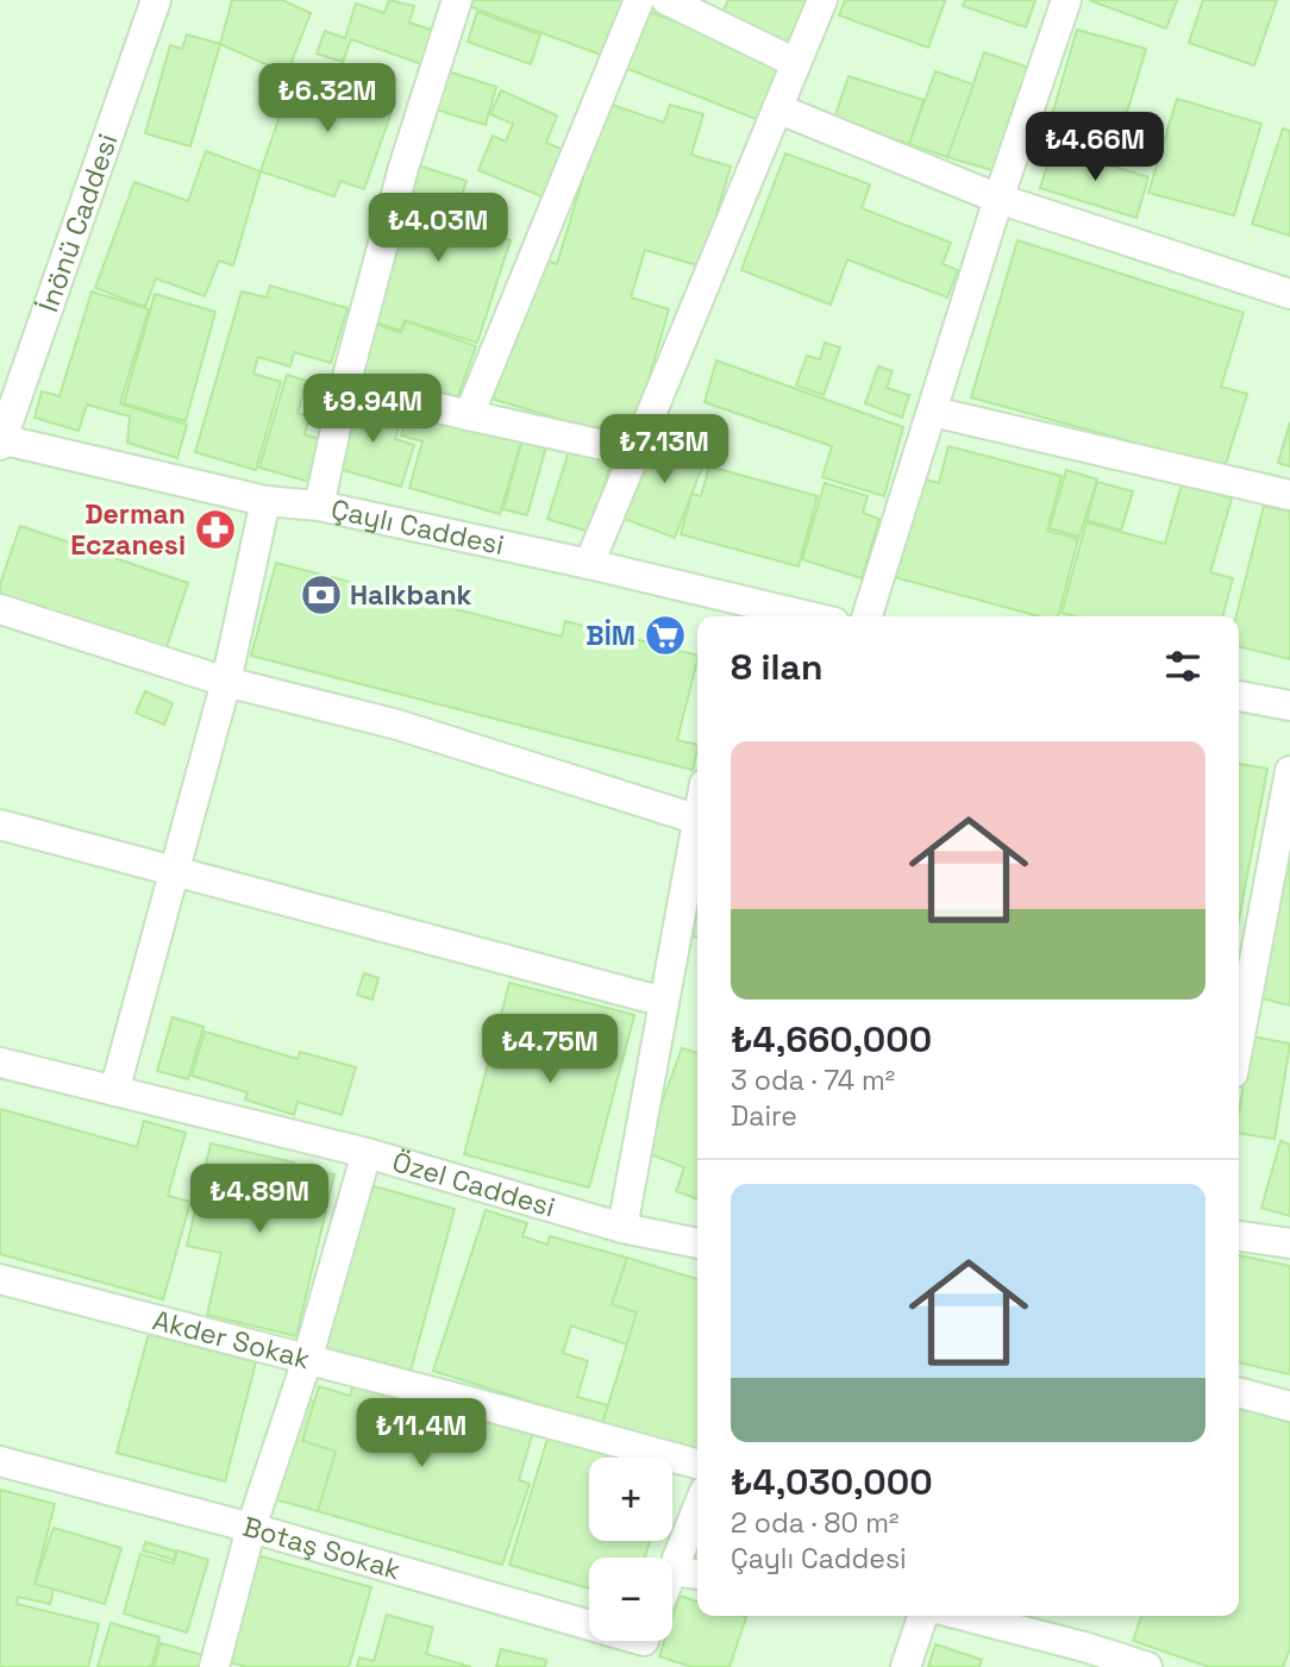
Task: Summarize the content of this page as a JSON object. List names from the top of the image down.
{
  "streets": {
    "street": [
      "İnönü Caddesi",
      "Çaylı Caddesi",
      "Özel Caddesi",
      "Akder Sokak",
      "Botaş Sokak"
    ]
  },
  "crossings": [
    ["İnönü Caddesi", "Çaylı Caddesi"]
  ],
  "places": {
    "pharmacy": ["Derman Eczanesi"],
    "bank": ["Halkbank"],
    "supermarket": ["BİM"]
  },
  "page": {
    "price": [
      "₺6.32M",
      "₺4.66M",
      "₺4.03M",
      "₺9.94M",
      "₺7.13M",
      "₺4.75M",
      "₺4.89M",
      "₺11.4M"
    ],
    "heading": "8 ilan",
    "list": [
      {
        "name": "₺4,660,000",
        "note": "3 oda · 74 m² · Daire"
      },
      {
        "name": "₺4,030,000",
        "note": "2 oda · 80 m² · Çaylı Caddesi"
      }
    ],
    "map_buttons": ["+", "−"]
  }
}
